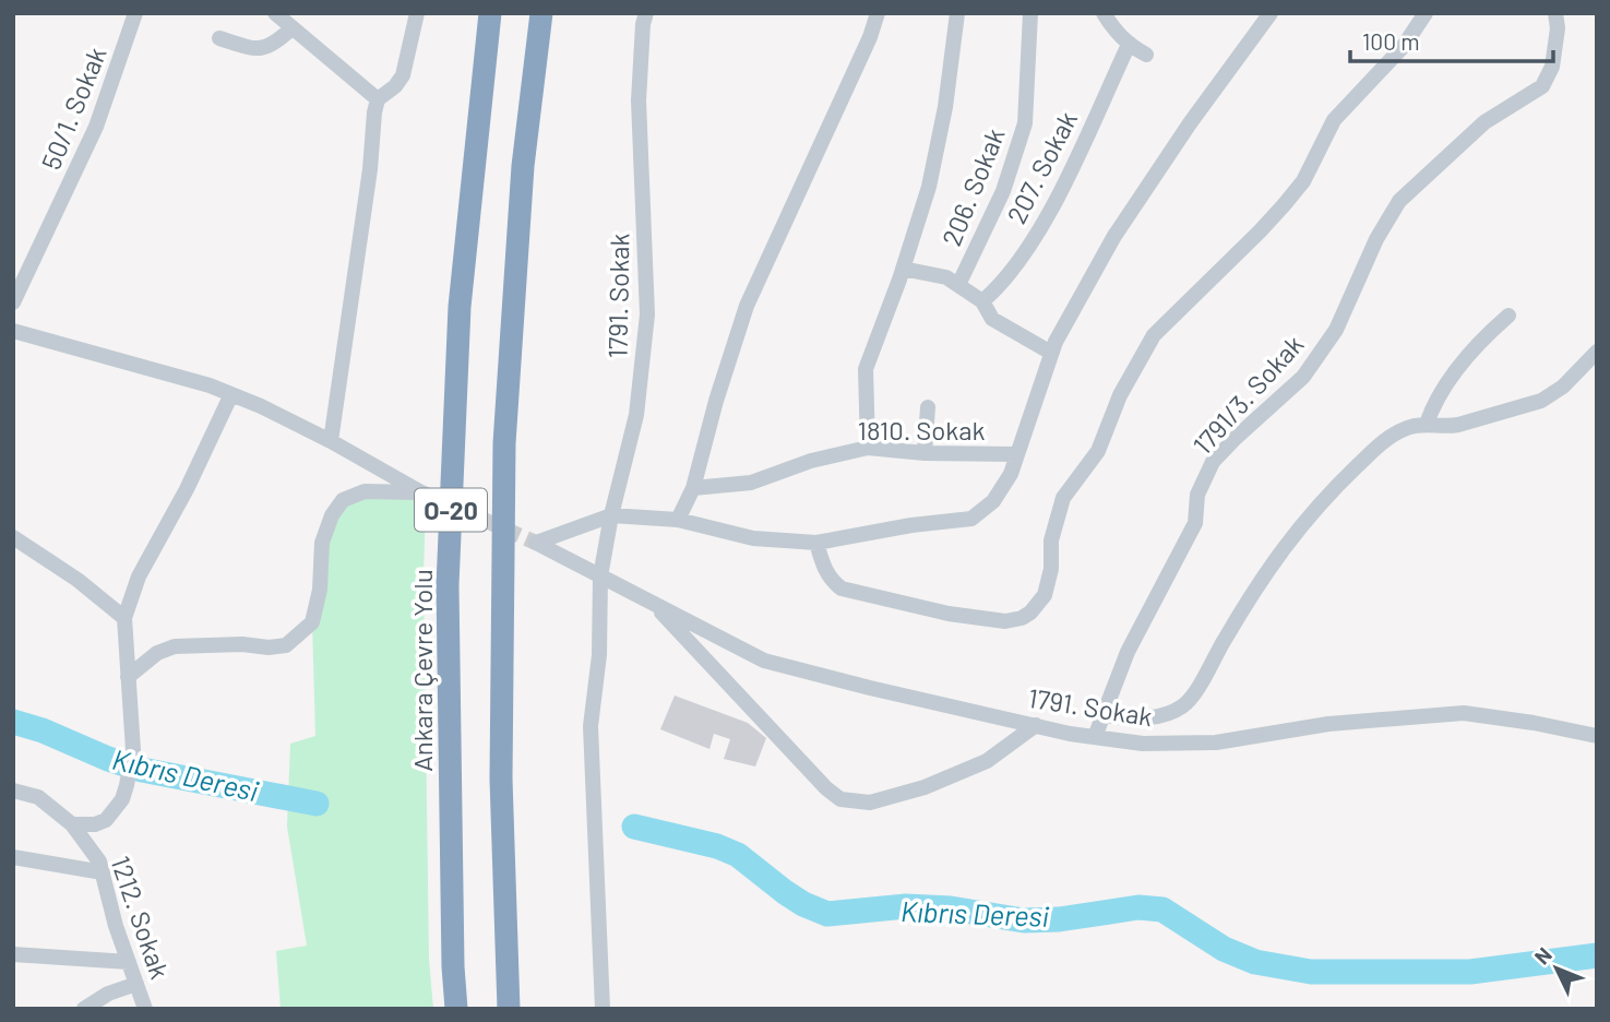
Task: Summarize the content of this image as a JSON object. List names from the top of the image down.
{
  "streets": {
    "highway": ["O-20", "Ankara Çevre Yolu"],
    "street": [
      "50/1. Sokak",
      "207. Sokak",
      "206. Sokak",
      "1791. Sokak",
      "1791/3. Sokak",
      "1810. Sokak",
      "1212. Sokak"
    ]
  },
  "crossings": [
    ["1791. Sokak", "1791/3. Sokak"]
  ],
  "water": ["Kıbrıs Deresi"],
  "scale_bar": "100 m",
  "north": "top left"
}
